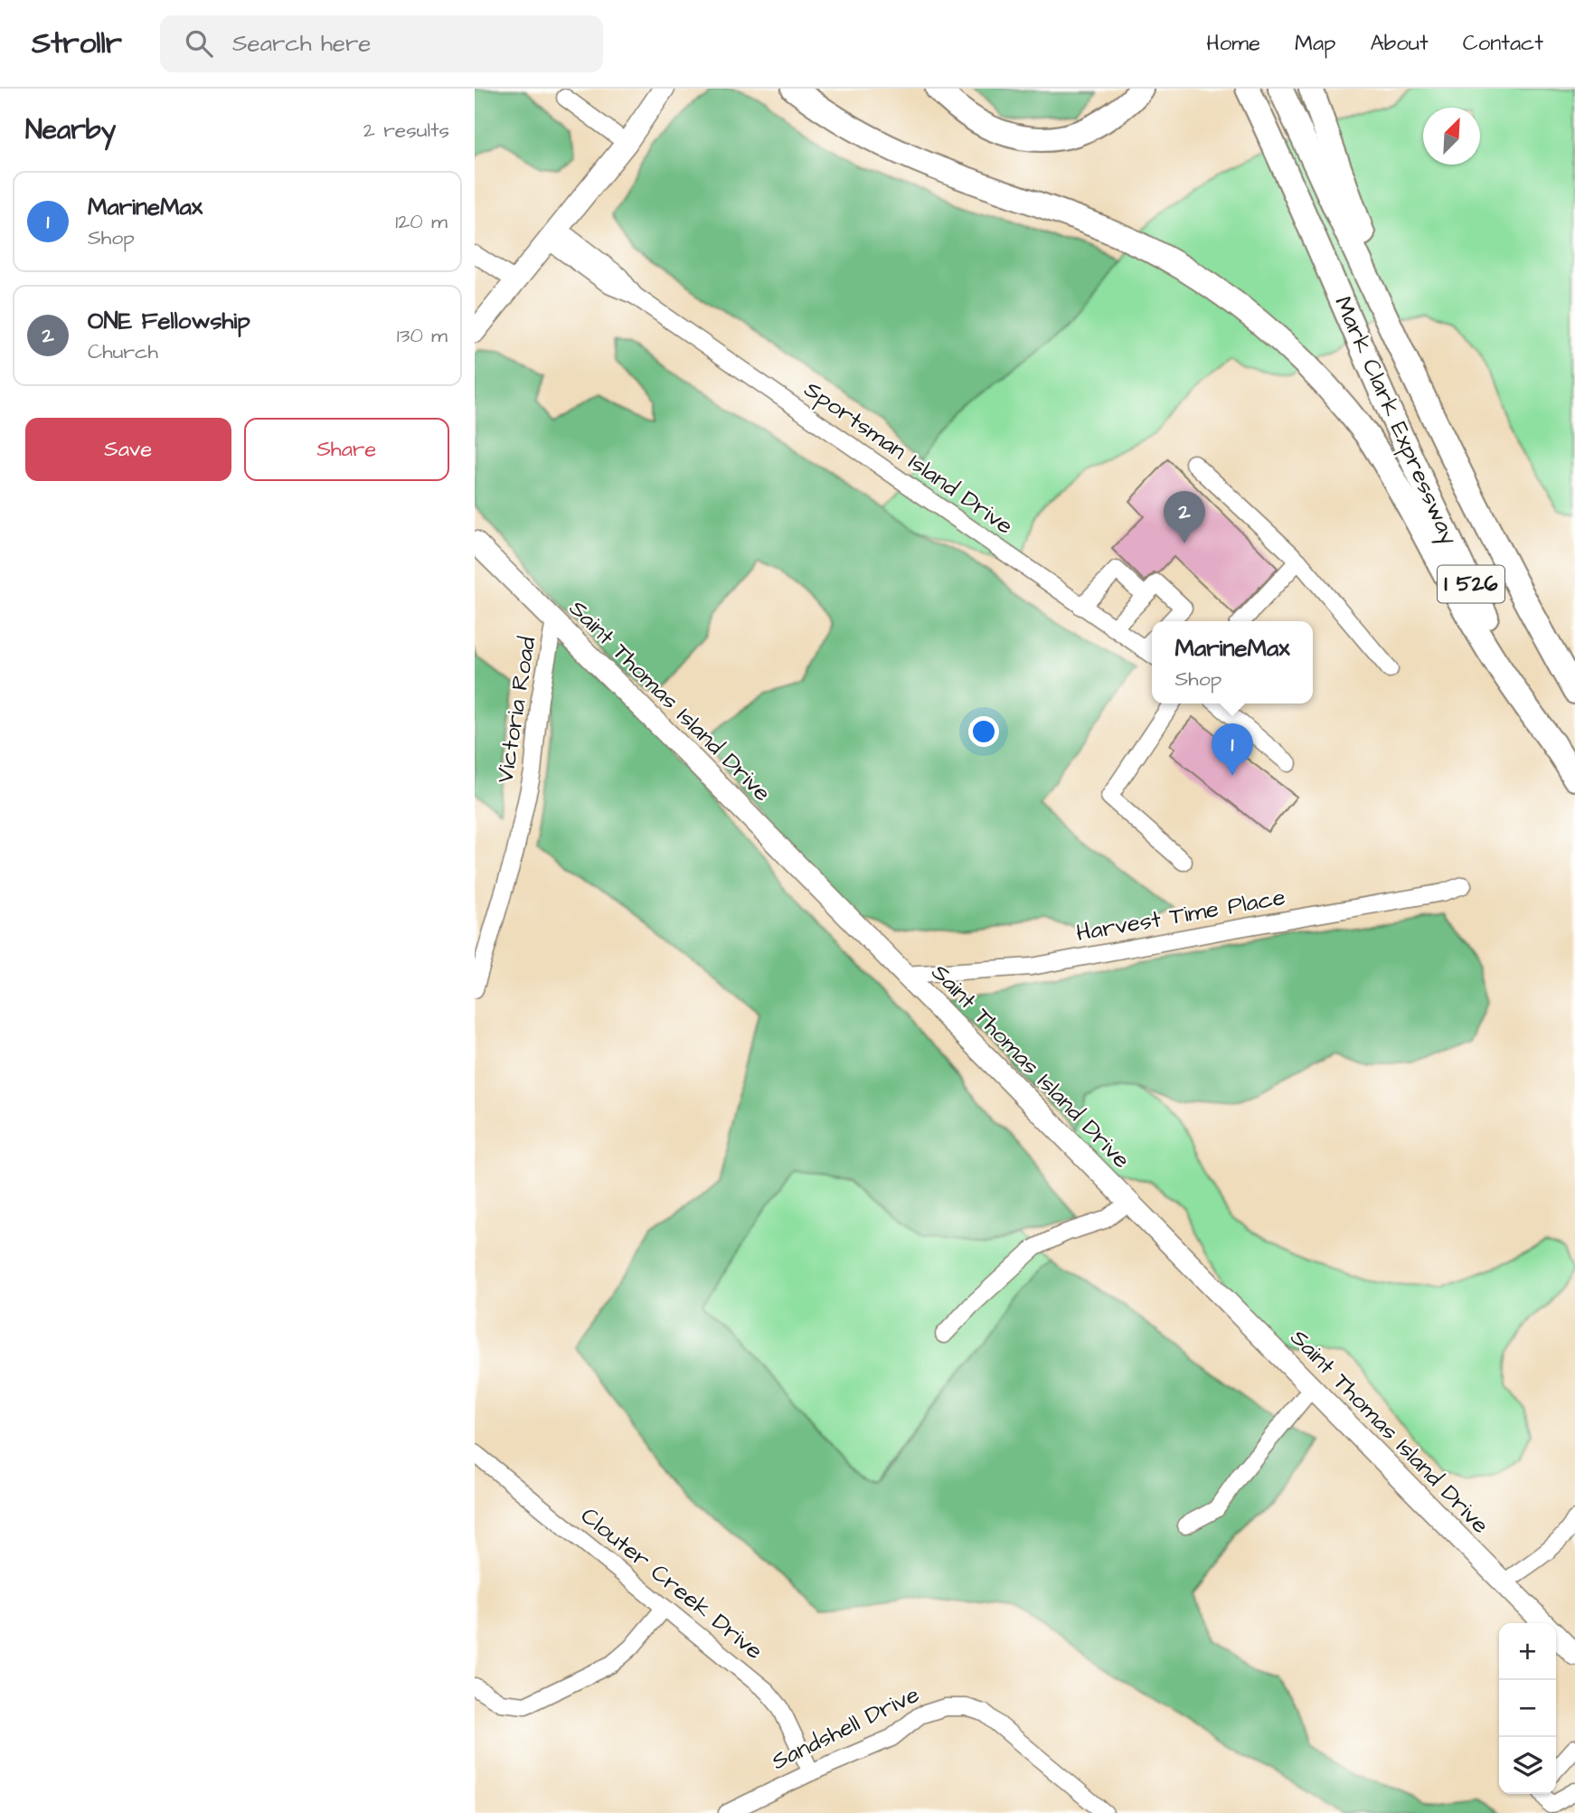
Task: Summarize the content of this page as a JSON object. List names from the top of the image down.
{
  "streets": {
    "highway": ["Mark Clark Expressway", "I 526"],
    "main road": ["Saint Thomas Island Drive"],
    "street": [
      "Sportsman Island Drive",
      "Victoria Road",
      "Harvest Time Place",
      "Clouter Creek Drive",
      "Sandshell Drive"
    ]
  },
  "crossings": [
    ["Saint Thomas Island Drive", "Victoria Road"],
    ["Saint Thomas Island Drive", "Harvest Time Place"],
    ["Clouter Creek Drive", "Sandshell Drive"]
  ],
  "north": "top right",
  "page": {
    "header": "Strollr",
    "search": "Search here",
    "nav": [
      "Home",
      "Map",
      "About",
      "Contact"
    ],
    "heading": ["Nearby", "2 results"],
    "list": [
      {
        "mark": "1",
        "name": "MarineMax",
        "note": "Shop",
        "value": "120 m"
      },
      {
        "mark": "2",
        "name": "ONE Fellowship",
        "note": "Church",
        "value": "130 m"
      }
    ],
    "buttons": ["Save", "Share"],
    "pins": ["2", "1"],
    "popup": ["MarineMax", "Shop"],
    "map_buttons": ["+", "−"]
  }
}
